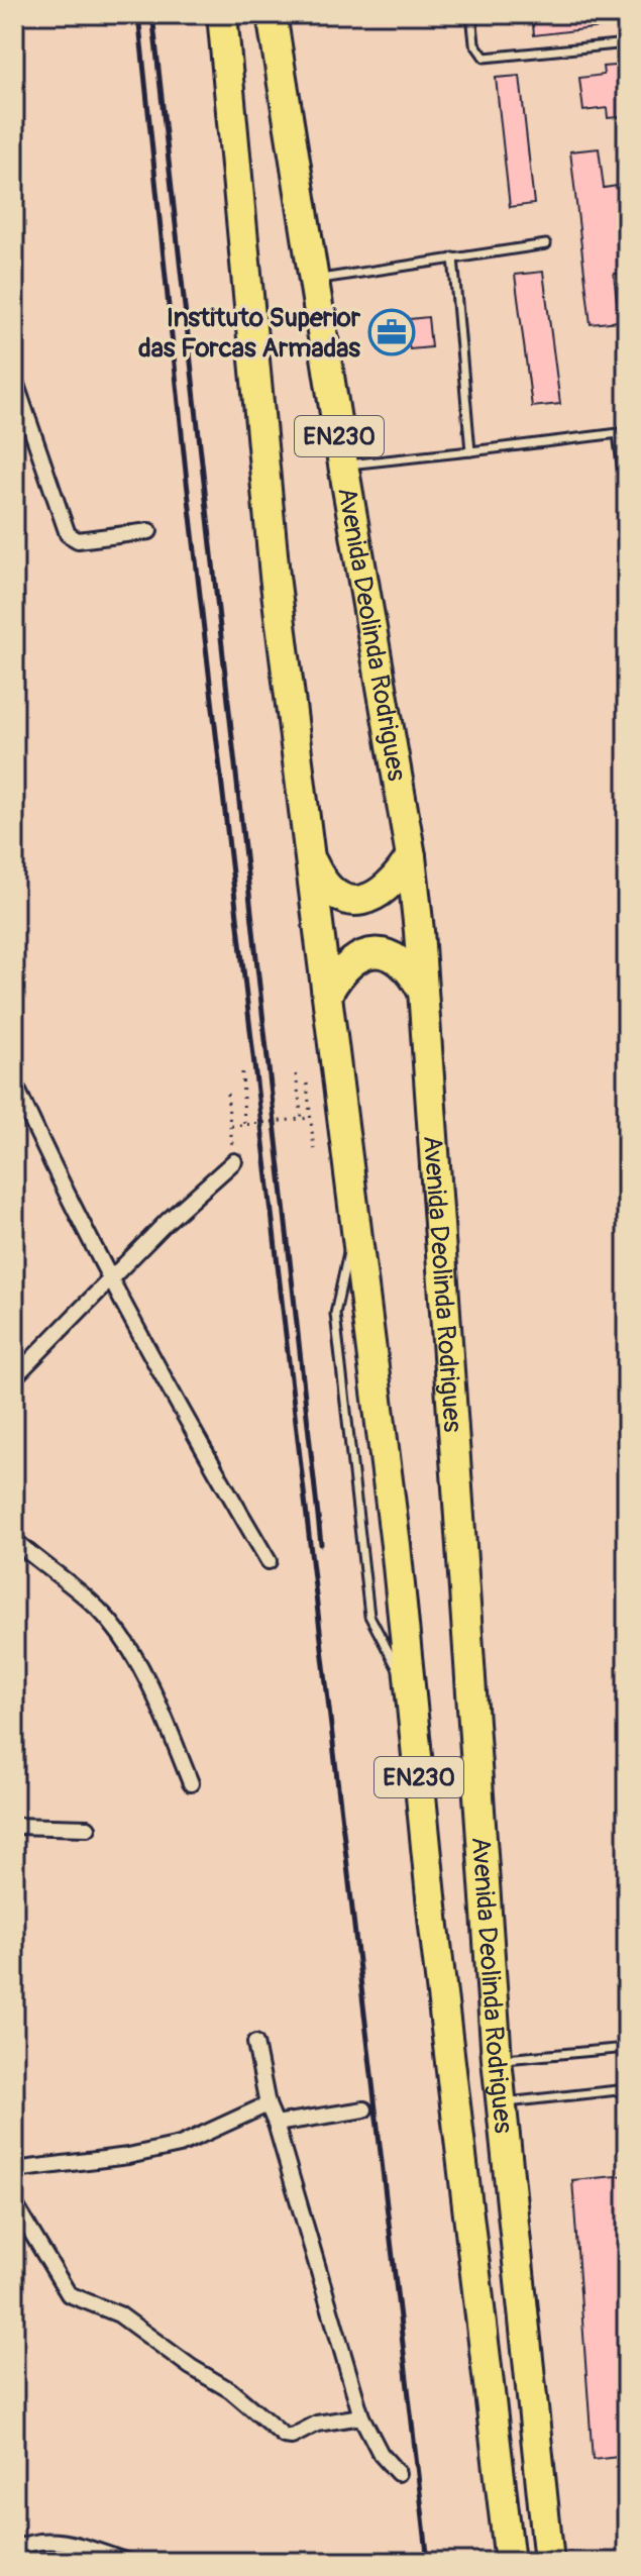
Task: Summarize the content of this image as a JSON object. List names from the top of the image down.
{
  "streets": {
    "highway": ["EN230", "Avenida Deolinda Rodrigues"]
  },
  "places": {
    "office": ["Instituto Superior das Forcas Armadas"]
  }
}
